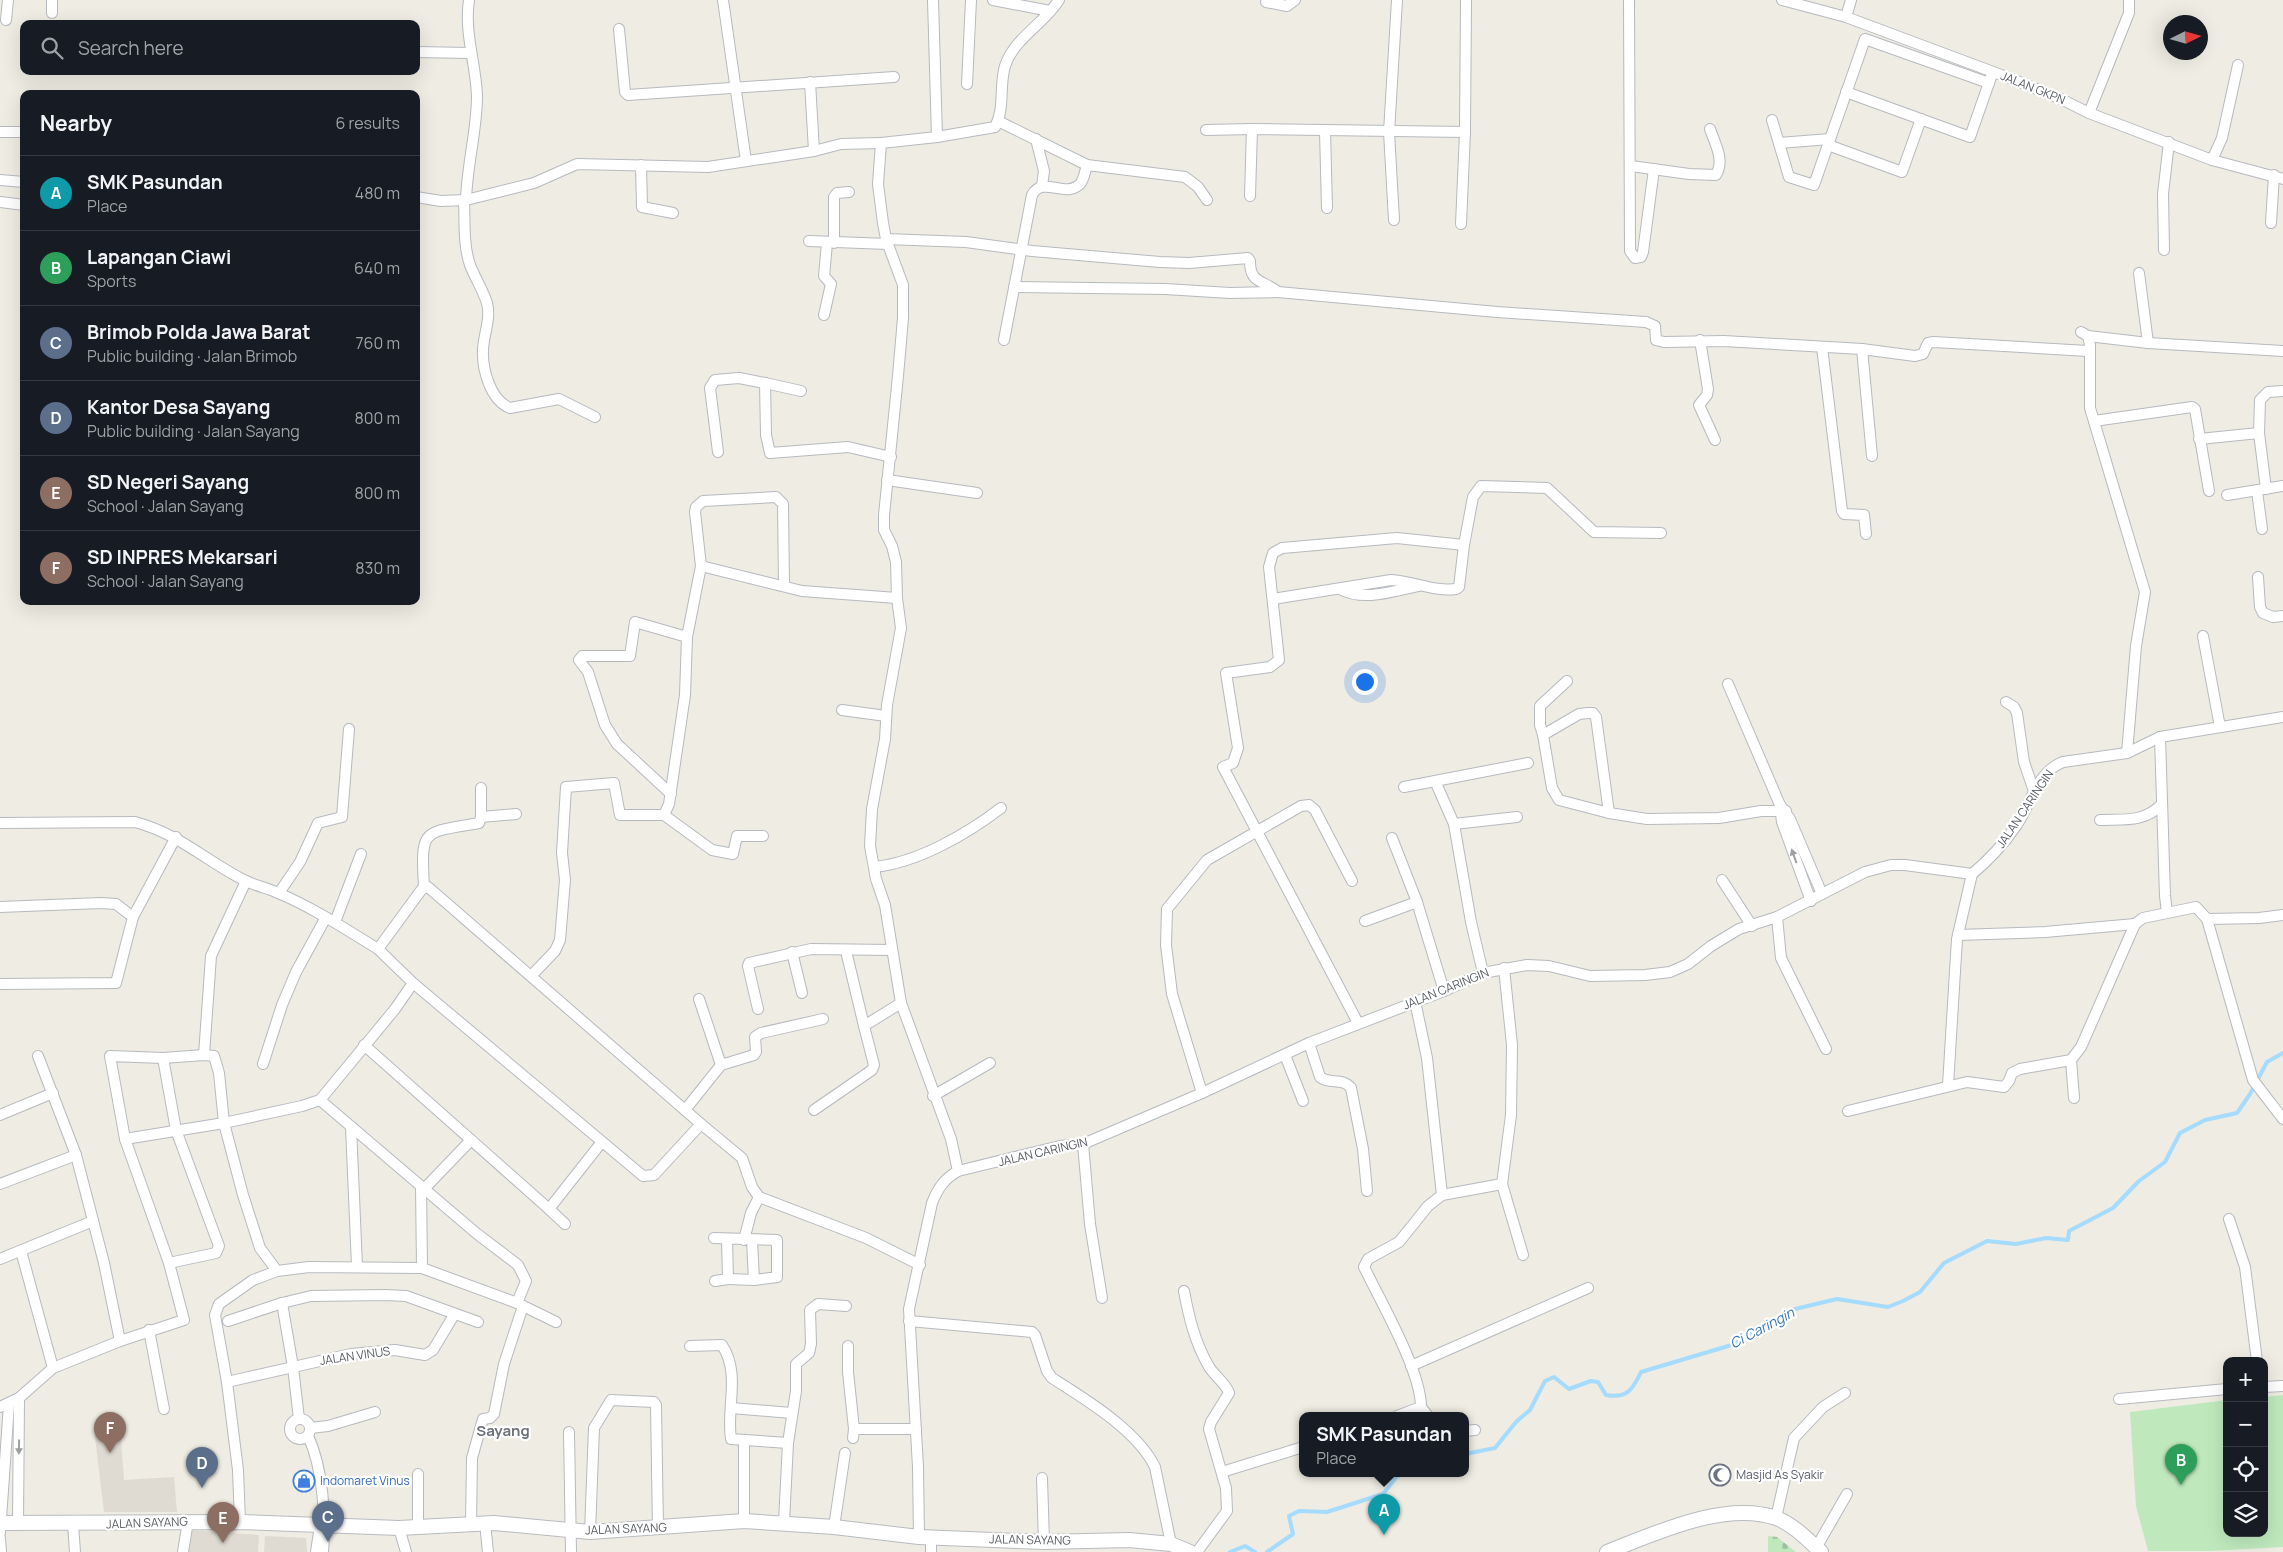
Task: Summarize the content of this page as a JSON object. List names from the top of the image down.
{
  "streets": {
    "main road": ["JALAN SAYANG"],
    "street": ["JALAN GKPN", "JALAN CARINGIN", "JALAN VINUS"]
  },
  "crossings": [
    ["JALAN CARINGIN", "JALAN SAYANG"]
  ],
  "districts": ["Sayang"],
  "water": ["Ci Caringin"],
  "places": {
    "mosque": ["Masjid As Syakir"],
    "shop": ["Indomaret Vinus"]
  },
  "north": "right",
  "page": {
    "search": "Search here",
    "heading": ["Nearby", "6 results"],
    "list": [
      {
        "mark": "A",
        "name": "SMK Pasundan",
        "note": "Place",
        "value": "480 m"
      },
      {
        "mark": "B",
        "name": "Lapangan Ciawi",
        "note": "Sports",
        "value": "640 m"
      },
      {
        "mark": "C",
        "name": "Brimob Polda Jawa Barat",
        "note": "Public building · Jalan Brimob",
        "value": "760 m"
      },
      {
        "mark": "D",
        "name": "Kantor Desa Sayang",
        "note": "Public building · Jalan Sayang",
        "value": "800 m"
      },
      {
        "mark": "E",
        "name": "SD Negeri Sayang",
        "note": "School · Jalan Sayang",
        "value": "800 m"
      },
      {
        "mark": "F",
        "name": "SD INPRES Mekarsari",
        "note": "School · Jalan Sayang",
        "value": "830 m"
      }
    ],
    "map_buttons": ["+", "−"],
    "popup": ["SMK Pasundan", "Place"],
    "pins": [
      "F",
      "B",
      "D",
      "A",
      "C",
      "E"
    ]
  }
}
